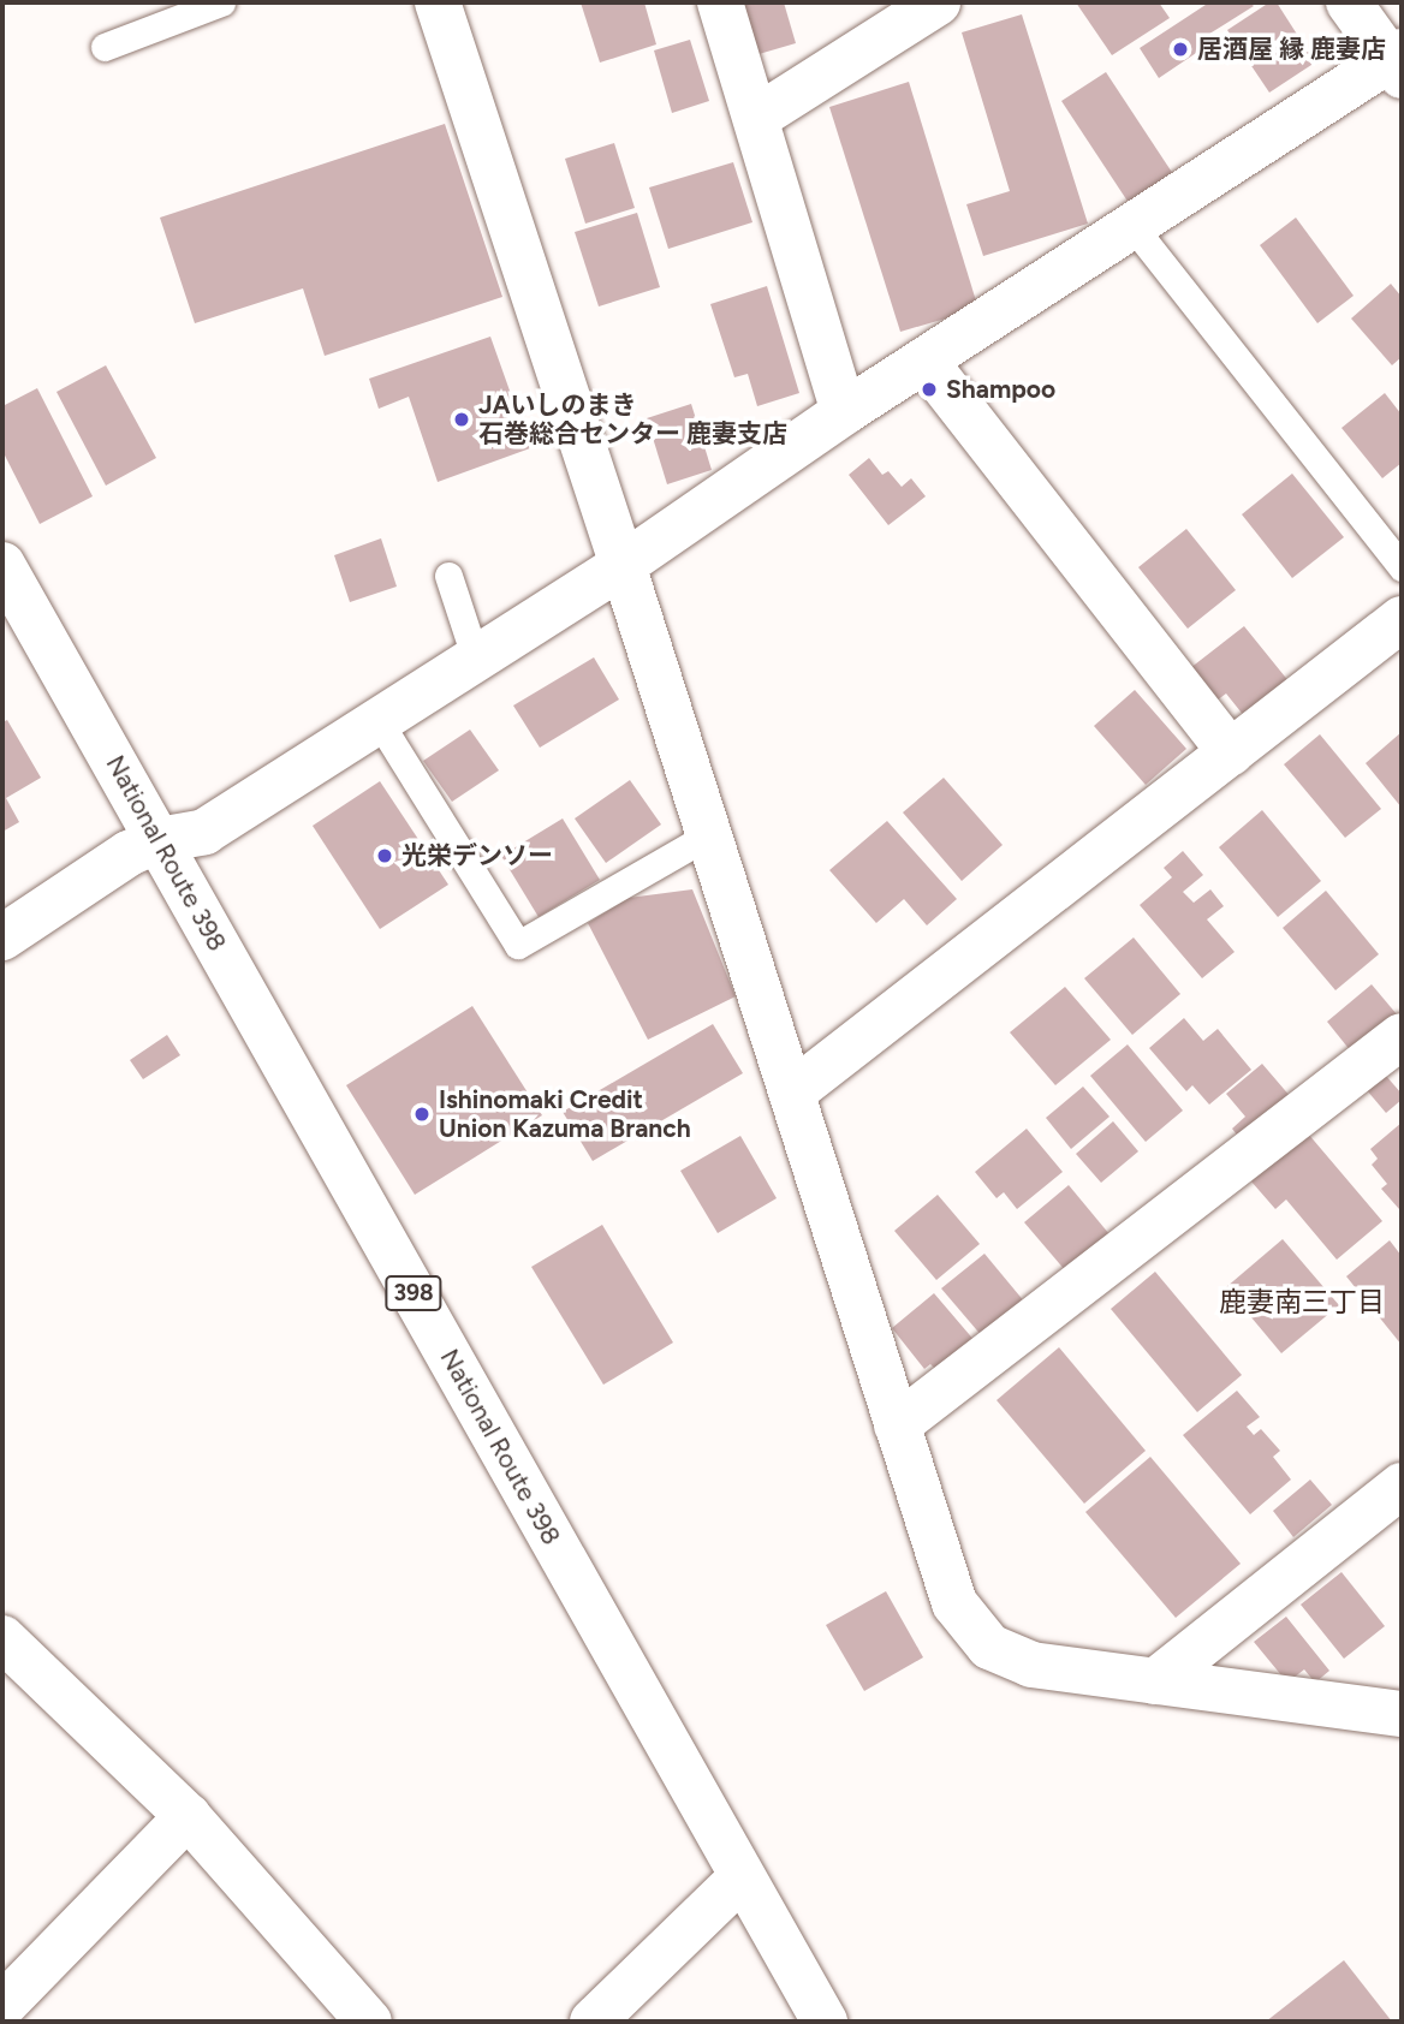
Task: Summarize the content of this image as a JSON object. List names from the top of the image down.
{
  "streets": {
    "main road": ["National Route 398", "398"]
  },
  "districts": ["鹿妻南三丁目"],
  "places": [
    "居酒屋 縁 鹿妻店",
    "Shampoo",
    "JAいしのまき 石巻総合センター 鹿妻支店",
    "光栄デンソー",
    "Ishinomaki Credit Union Kazuma Branch"
  ]
}
